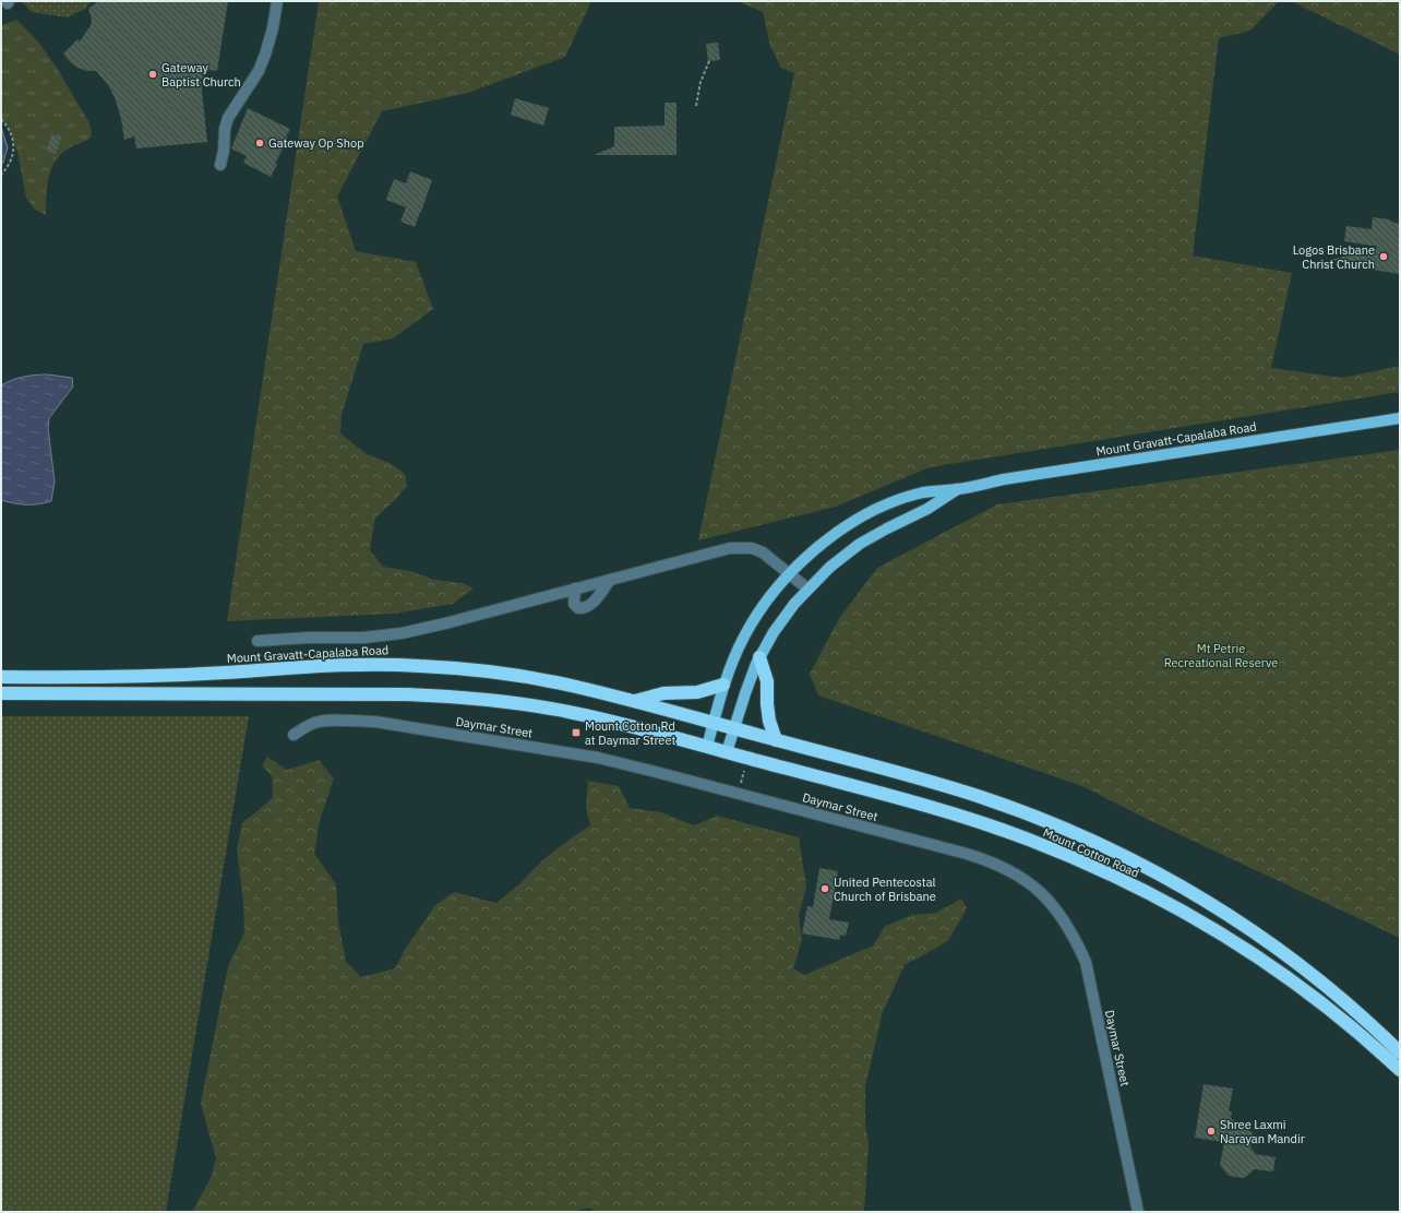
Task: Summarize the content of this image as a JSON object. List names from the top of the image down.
{
  "streets": {
    "highway": ["Mount Gravatt-Capalaba Road", "Mount Cotton Road"],
    "street": ["Daymar Street"]
  },
  "crossings": [
    ["Mount Gravatt-Capalaba Road", "Mount Cotton Road"]
  ],
  "parks": ["Mt Petrie Recreational Reserve"],
  "places": {
    "other": [
      "Gateway Baptist Church",
      "Gateway Op Shop",
      "Logos Brisbane Christ Church",
      "United Pentecostal Church of Brisbane",
      "Shree Laxmi Narayan Mandir"
    ],
    "transit": ["Mount Cotton Rd at Daymar Street"]
  }
}
